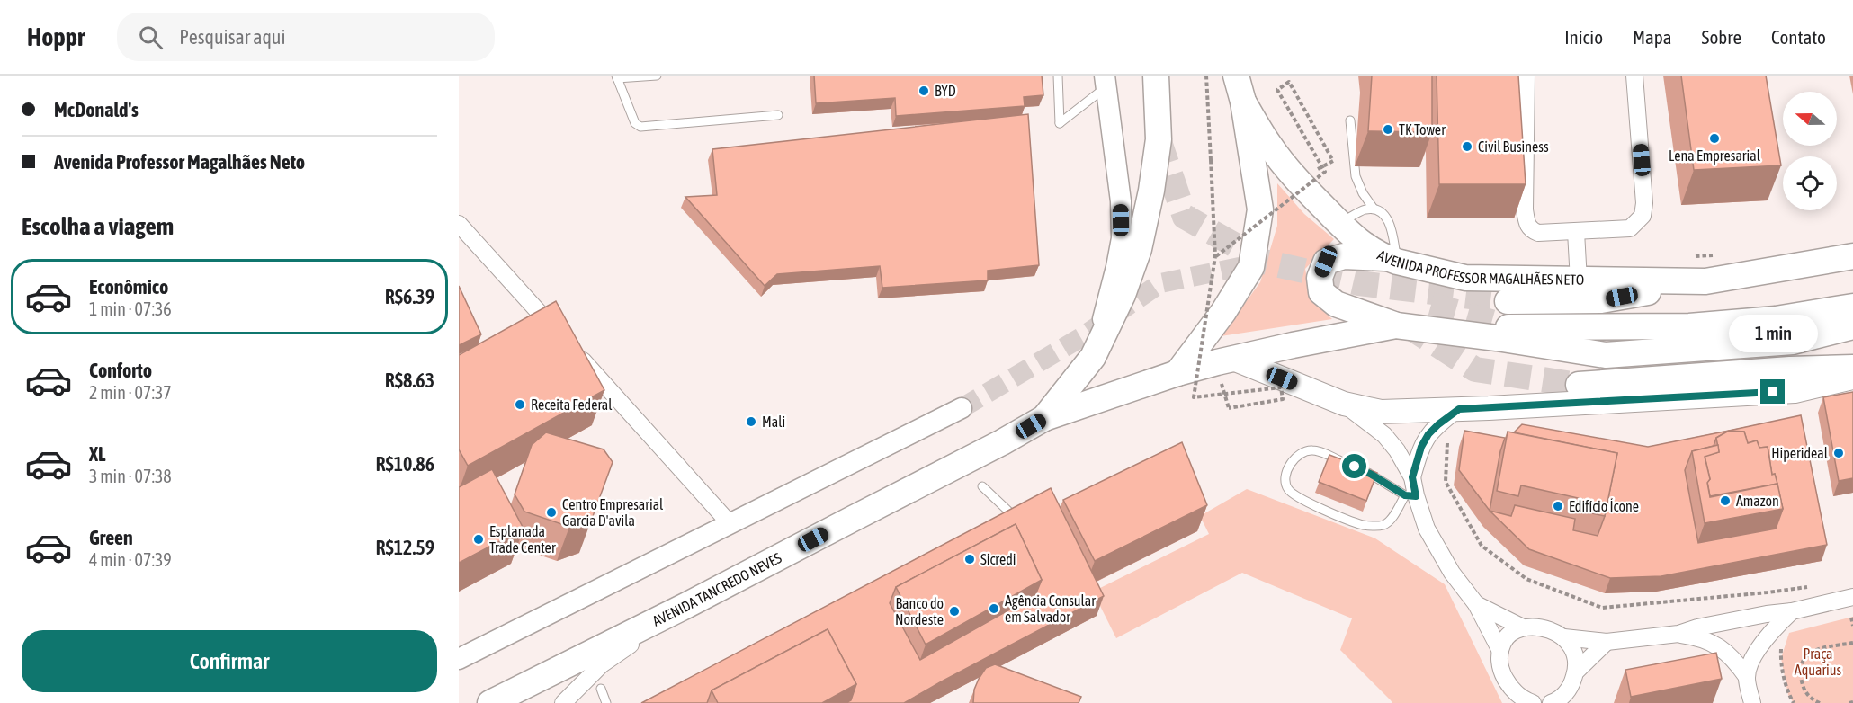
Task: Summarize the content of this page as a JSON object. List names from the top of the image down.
{
  "streets": {
    "main road": ["AVENIDA PROFESSOR MAGALHÃES NETO", "AVENIDA TANCREDO NEVES"]
  },
  "parks": ["Praça Aquarius"],
  "places": [
    "BYD",
    "TK Tower",
    "Lena Empresarial",
    "Civil Business",
    "Receita Federal",
    "Mali",
    "Hiperideal",
    "Amazon",
    "Edifício Ícone",
    "Centro Empresarial Garcia D'avila",
    "Esplanada Trade Center",
    "Sicredi",
    "Agência Consular em Salvador",
    "Banco do Nordeste"
  ],
  "north": "left",
  "page": {
    "header": "Hoppr",
    "search": "Pesquisar aqui",
    "nav": [
      "Início",
      "Mapa",
      "Sobre",
      "Contato"
    ],
    "banner": ["McDonald's", "Avenida Professor Magalhães Neto"],
    "heading": "Escolha a viagem",
    "list": [
      {
        "name": "Econômico",
        "note": "1 min · 07:36",
        "value": "R$6.39"
      },
      {
        "name": "Conforto",
        "note": "2 min · 07:37",
        "value": "R$8.63"
      },
      {
        "name": "XL",
        "note": "3 min · 07:38",
        "value": "R$10.86"
      },
      {
        "name": "Green",
        "note": "4 min · 07:39",
        "value": "R$12.59"
      }
    ],
    "bubble": "1 min",
    "buttons": "Confirmar"
  }
}
